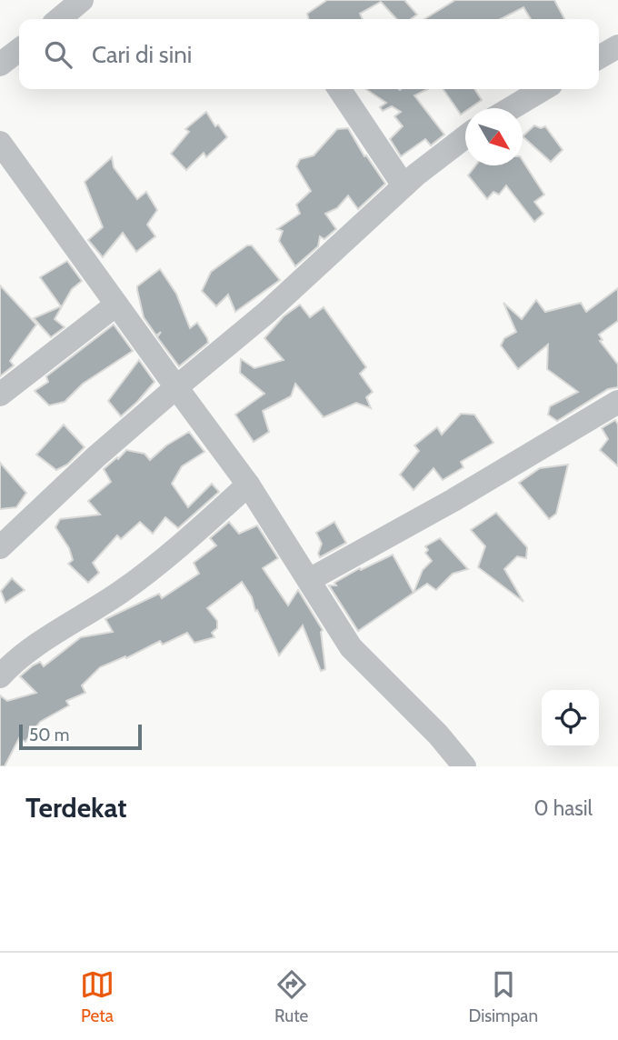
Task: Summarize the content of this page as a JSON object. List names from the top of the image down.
{
  "scale_bar": "50 m",
  "north": "bottom right",
  "page": {
    "search": "Cari di sini",
    "scale": "50 m",
    "heading": ["Terdekat", "0 hasil"],
    "nav": ["Peta", "Rute", "Disimpan"]
  }
}
